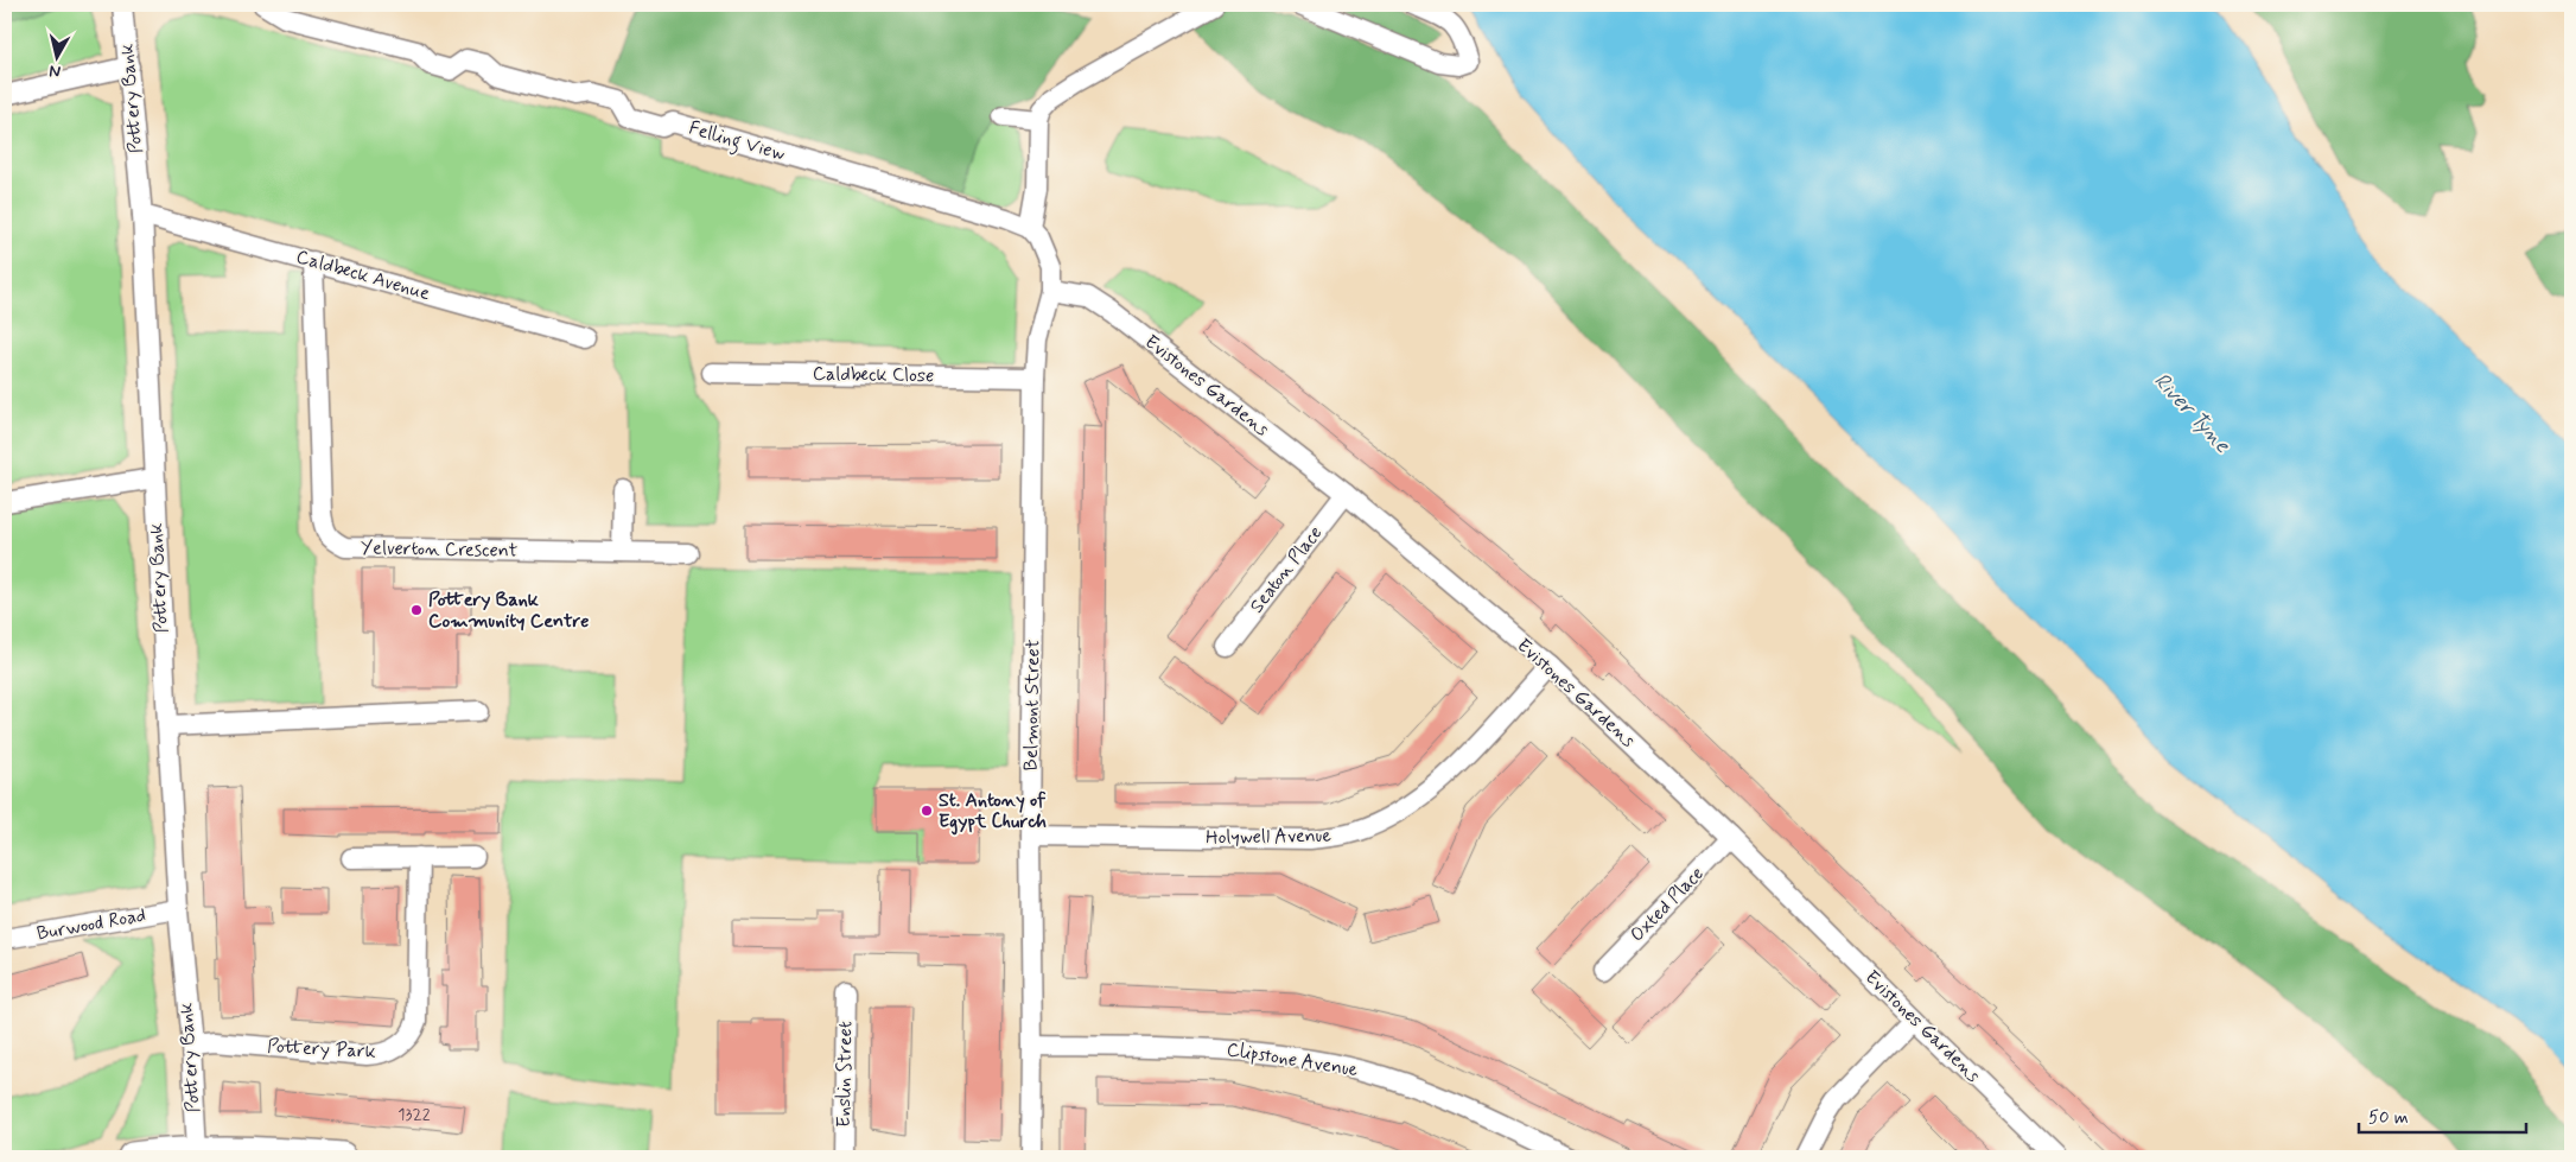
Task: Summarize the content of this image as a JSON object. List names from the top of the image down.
{
  "streets": {
    "street": [
      "Pottery Bank",
      "Felling View",
      "Caldbeck Avenue",
      "Caldbeck Close",
      "Evistones Gardens",
      "Yelverton Crescent",
      "Seaton Place",
      "Belmont Street",
      "Holywell Avenue",
      "Oxted Place",
      "Burwood Road",
      "Pottery Park",
      "Clipstone Avenue",
      "Enslin Street"
    ]
  },
  "crossings": [
    ["Pottery Bank", "Caldbeck Avenue"],
    ["Pottery Bank", "Burwood Road"],
    ["Pottery Bank", "Pottery Park"],
    ["Caldbeck Avenue", "Yelverton Crescent"],
    ["Caldbeck Close", "Belmont Street"],
    ["Evistones Gardens", "Seaton Place"],
    ["Evistones Gardens", "Belmont Street"],
    ["Evistones Gardens", "Holywell Avenue"],
    ["Evistones Gardens", "Oxted Place"],
    ["Belmont Street", "Holywell Avenue"],
    ["Belmont Street", "Clipstone Avenue"]
  ],
  "water": ["River Tyne"],
  "places": ["Pottery Bank Community Centre", "St. Antony of Egypt Church"],
  "house_numbers": ["1322"],
  "scale_bar": "50 m",
  "north": "bottom"
}
